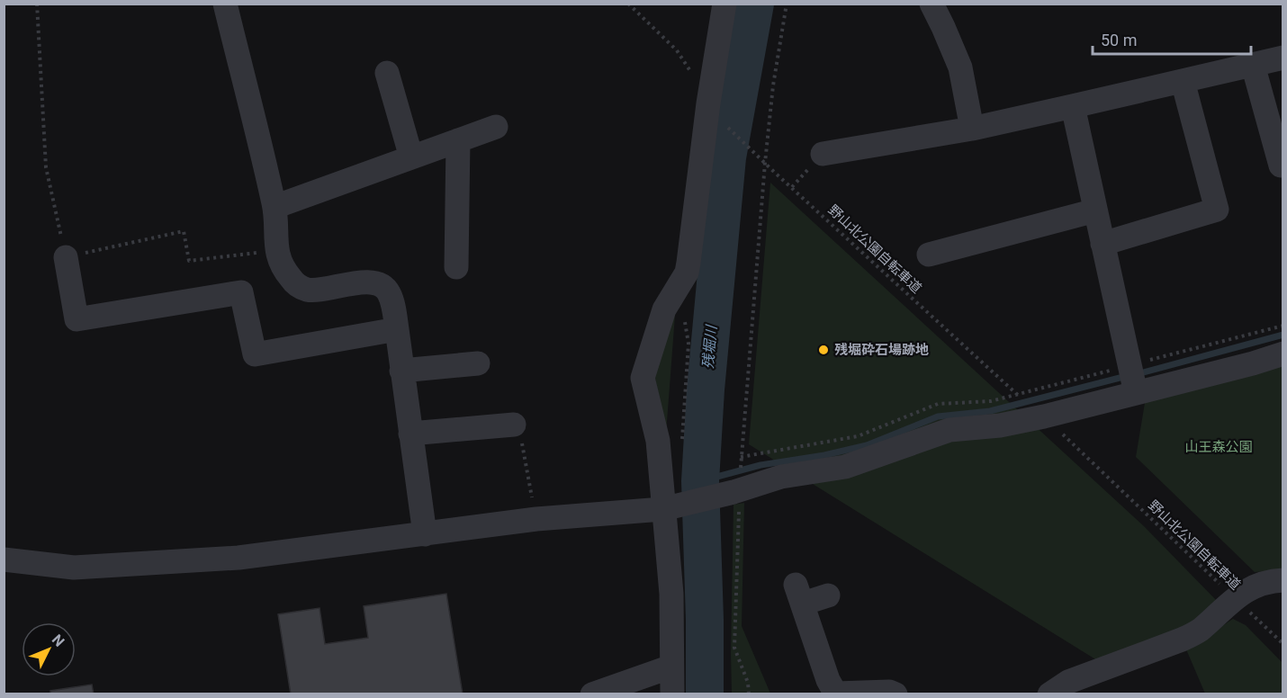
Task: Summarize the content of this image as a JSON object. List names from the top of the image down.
{
  "streets": {
    "path": ["野山北公園自転車道"]
  },
  "water": ["残堀川"],
  "parks": ["山王森公園"],
  "places": ["残堀砕石場跡地"],
  "scale_bar": "50 m",
  "north": "top right"
}
